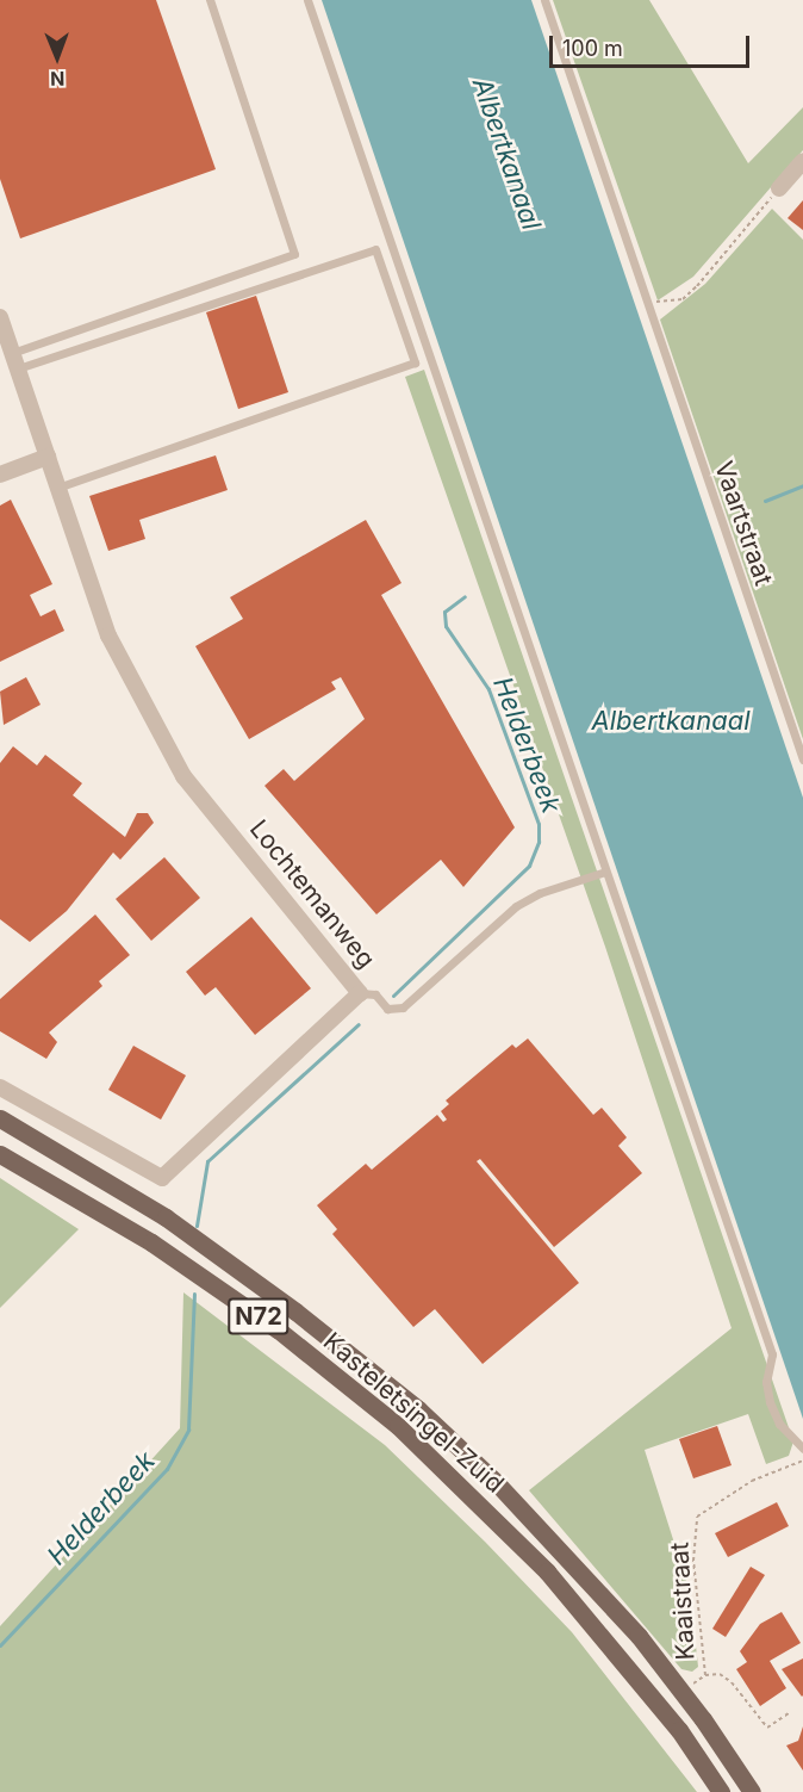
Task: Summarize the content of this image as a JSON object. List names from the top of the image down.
{
  "streets": {
    "main road": ["N72", "Kasteletsingel-Zuid"],
    "street": ["Lochtemanweg"],
    "lane": ["Vaartstraat"],
    "path": ["Kaaistraat"]
  },
  "crossings": [
    ["Kasteletsingel-Zuid", "Kaaistraat"]
  ],
  "water": ["Albertkanaal", "Helderbeek"],
  "scale_bar": "100 m",
  "north": "bottom"
}
